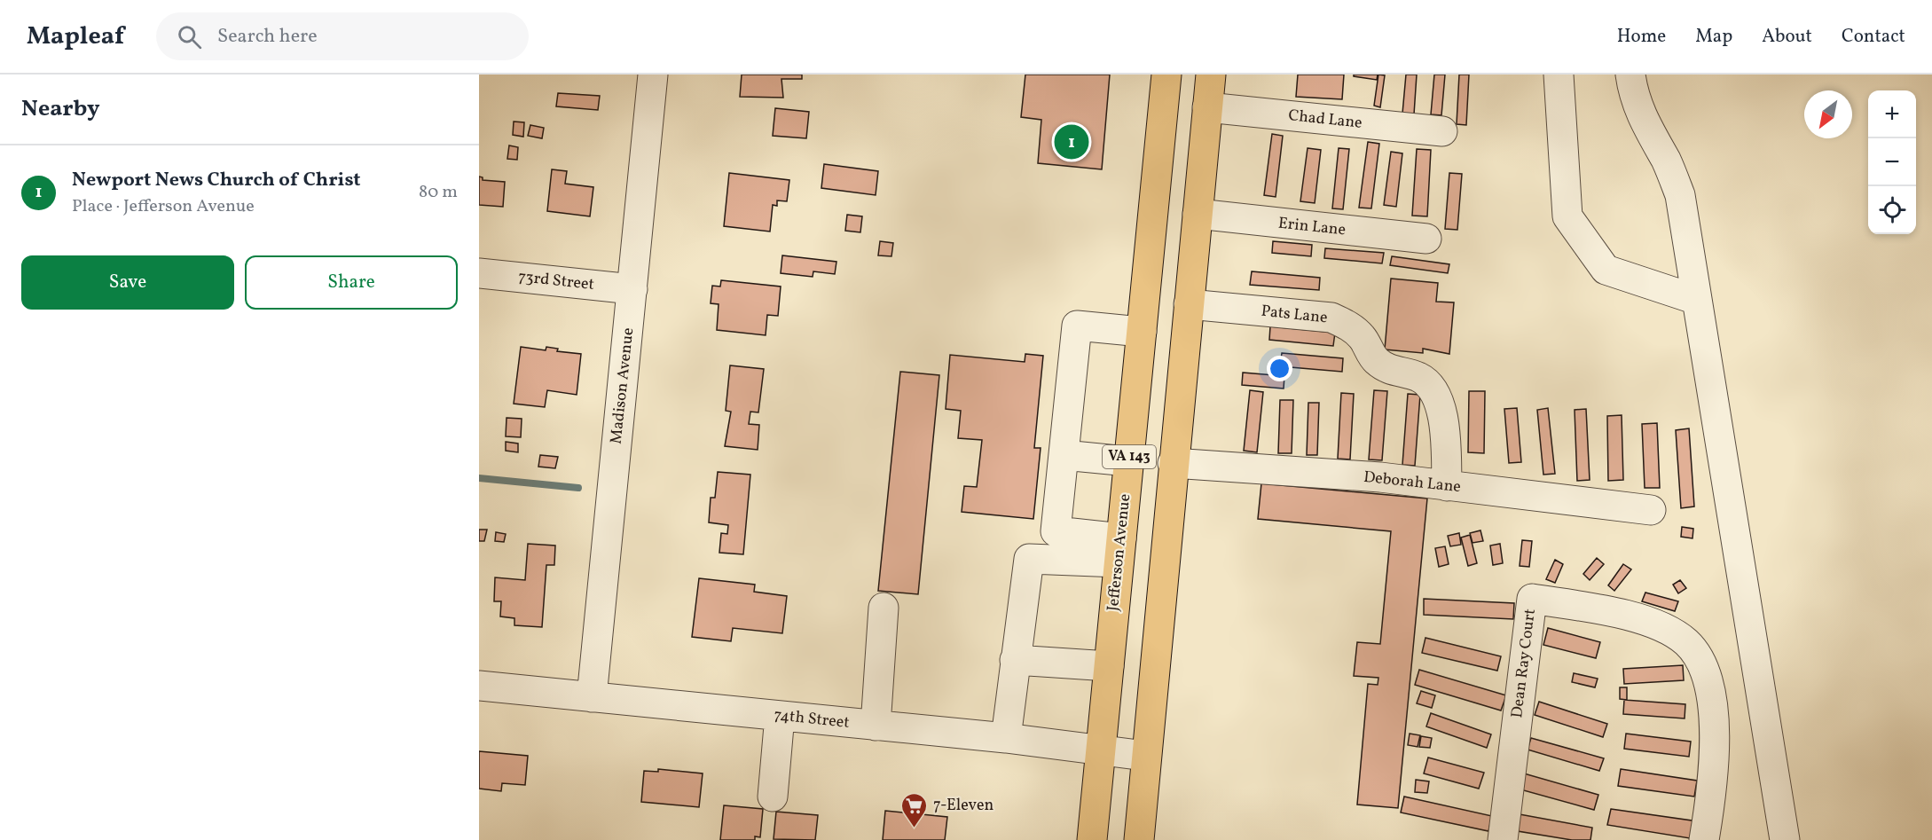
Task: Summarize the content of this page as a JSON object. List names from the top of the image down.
{
  "streets": {
    "main road": ["VA 143", "Jefferson Avenue"],
    "street": [
      "Chad Lane",
      "Erin Lane",
      "73rd Street",
      "Pats Lane",
      "Madison Avenue",
      "Deborah Lane",
      "Dean Ray Court",
      "74th Street"
    ]
  },
  "crossings": [
    ["Chad Lane", "VA 143"],
    ["Erin Lane", "VA 143"],
    ["73rd Street", "Madison Avenue"],
    ["Pats Lane", "VA 143"],
    ["Pats Lane", "Deborah Lane"],
    ["Madison Avenue", "74th Street"],
    ["VA 143", "Deborah Lane"],
    ["VA 143", "74th Street"],
    ["Jefferson Avenue", "74th Street"]
  ],
  "places": {
    "supermarket": ["7-Eleven"]
  },
  "north": "bottom left",
  "page": {
    "header": "Mapleaf",
    "search": "Search here",
    "nav": [
      "Home",
      "Map",
      "About",
      "Contact"
    ],
    "heading": "Nearby",
    "map_buttons": ["+", "−"],
    "pins": "1",
    "list": [
      {
        "mark": "1",
        "name": "Newport News Church of Christ",
        "note": "Place · Jefferson Avenue",
        "value": "80 m"
      }
    ],
    "buttons": ["Save", "Share"]
  }
}
